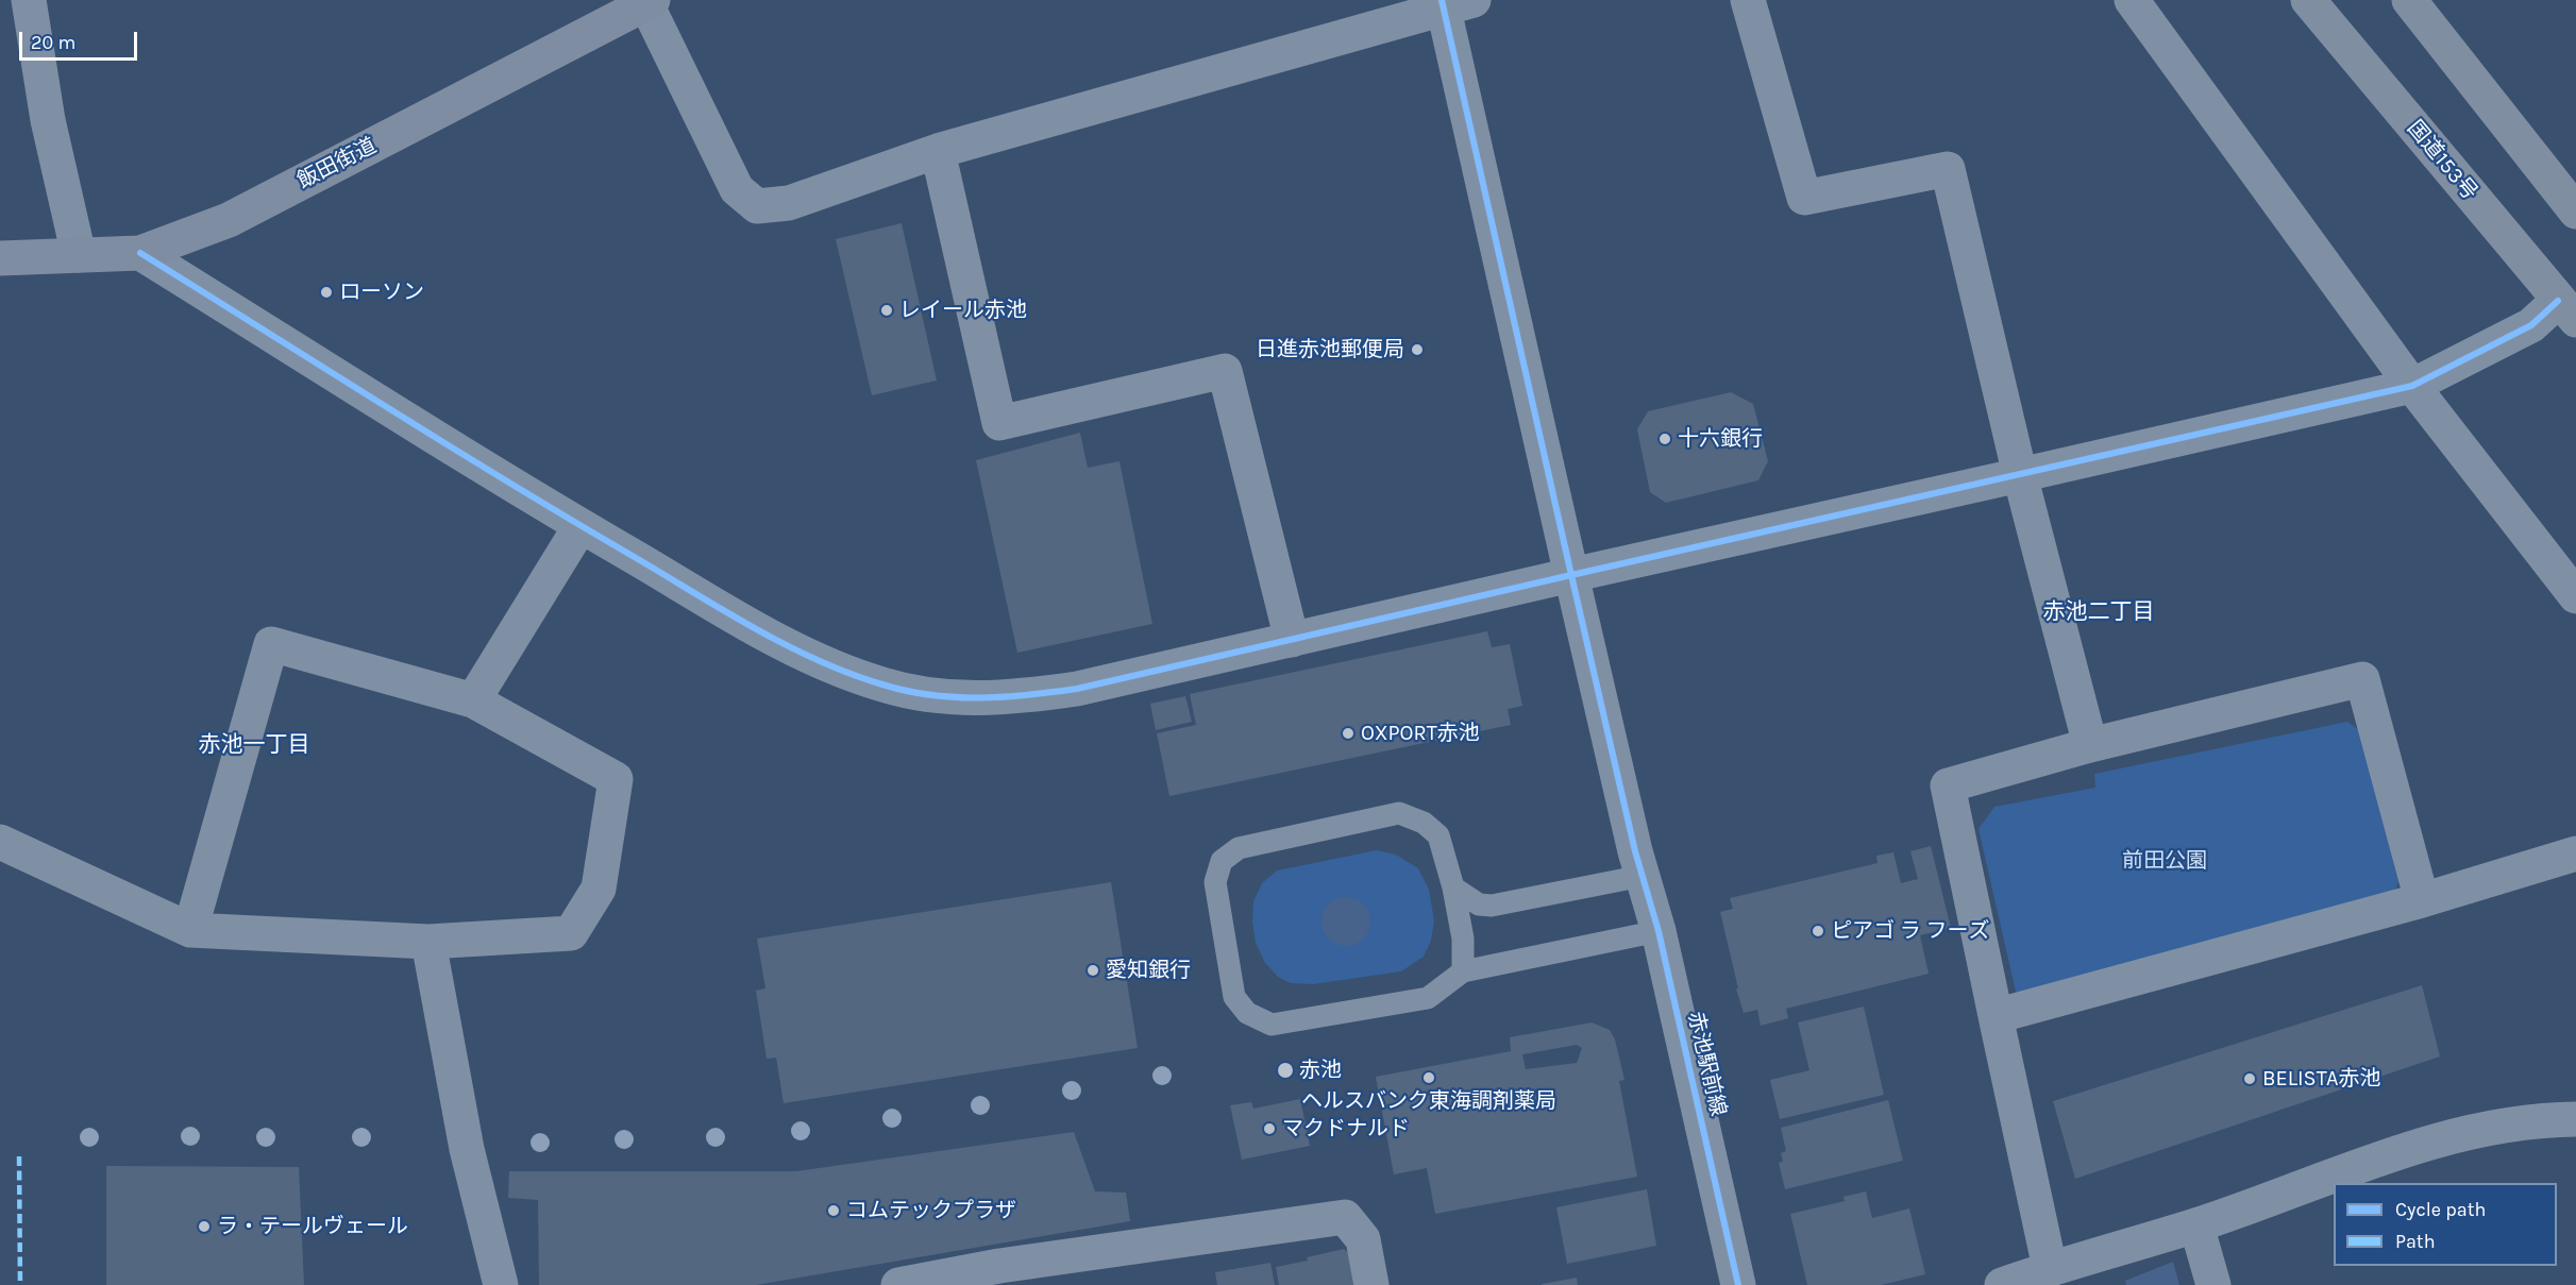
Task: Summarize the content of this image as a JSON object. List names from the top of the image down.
{
  "streets": {
    "highway": ["国道153号"],
    "main road": ["飯田街道"],
    "street": ["赤池駅前線"]
  },
  "districts": ["赤池二丁目", "赤池一丁目"],
  "parks": ["前田公園"],
  "places": [
    "ローソン",
    "レイール赤池",
    "日進赤池郵便局",
    "十六銀行",
    "OXPORT赤池",
    "ピアゴ ラ フーズ",
    "愛知銀行",
    "赤池",
    "ヘルスバンク東海調剤薬局",
    "BELISTA赤池",
    "マクドナルド",
    "コムテックプラザ",
    "ラ・テールヴェール"
  ],
  "legend": ["Cycle path", "Path"],
  "scale_bar": "20 m"
}
